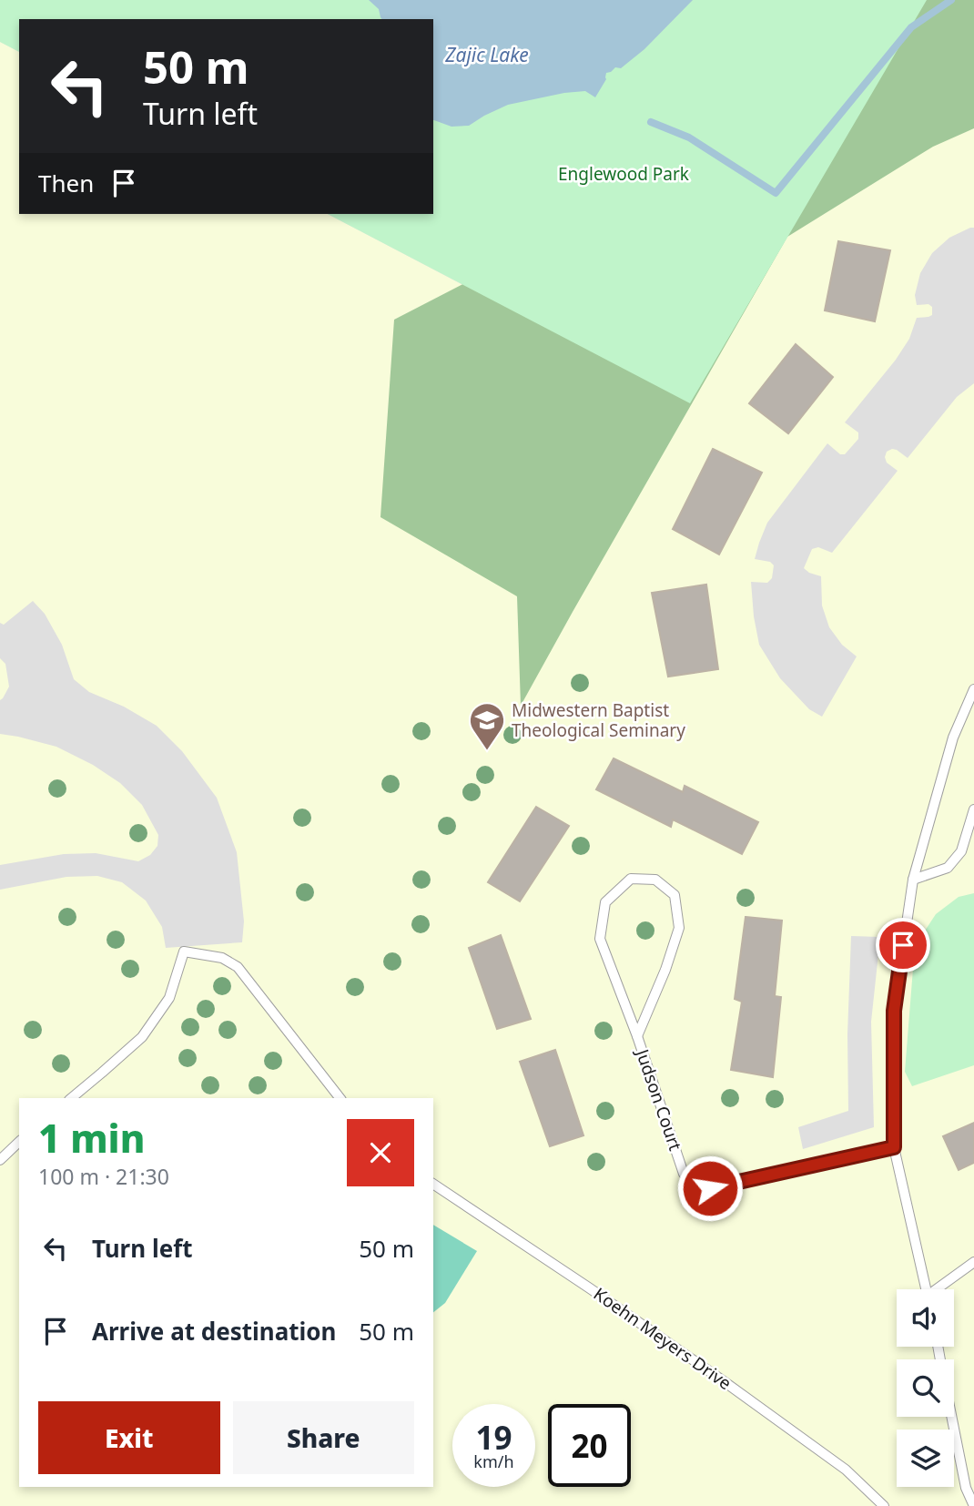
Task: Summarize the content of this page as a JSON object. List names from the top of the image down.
{
  "streets": {
    "lane": ["Judson Court", "Koehn Meyers Drive"]
  },
  "water": ["Zajic Lake"],
  "parks": ["Englewood Park"],
  "places": {
    "school or university": ["Midwestern Baptist Theological Seminary"]
  },
  "page": {
    "turn": ["50 m", "Turn left"],
    "then": "Then",
    "heading": ["1 min", "100 m · 21:30"],
    "list": [
      {
        "name": "Turn left",
        "value": "50 m"
      },
      {
        "name": "Arrive at destination",
        "value": "50 m"
      }
    ],
    "buttons": ["Exit", "Share"],
    "speed": "19 km/h",
    "limit": "20"
  }
}
